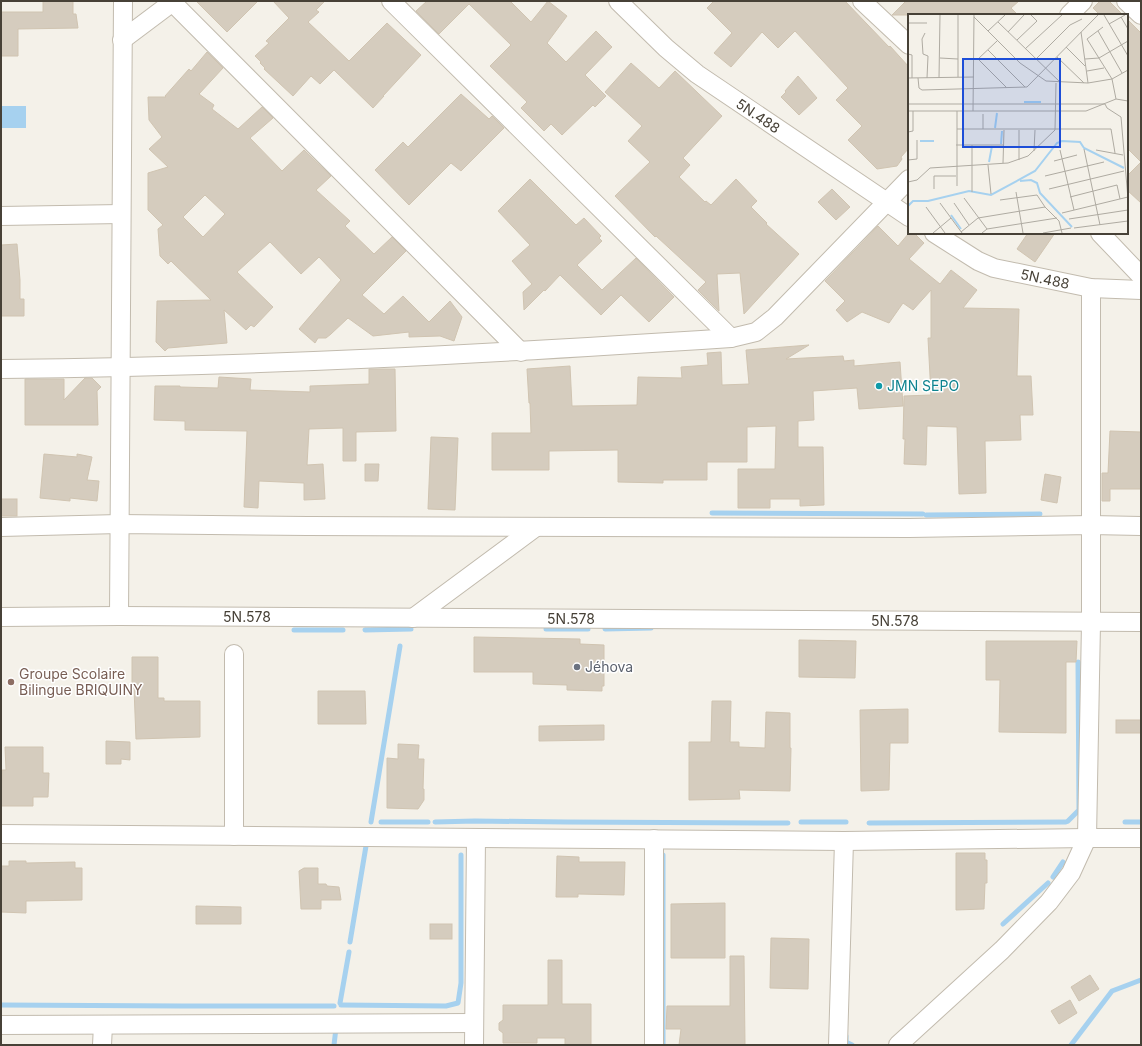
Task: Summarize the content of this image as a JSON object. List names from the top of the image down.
{
  "streets": {
    "street": ["5N.488", "5N.578"]
  },
  "places": ["JMN SEPO", "Jéhova", "Groupe Scolaire Bilingue BRIQUINY"]
}
